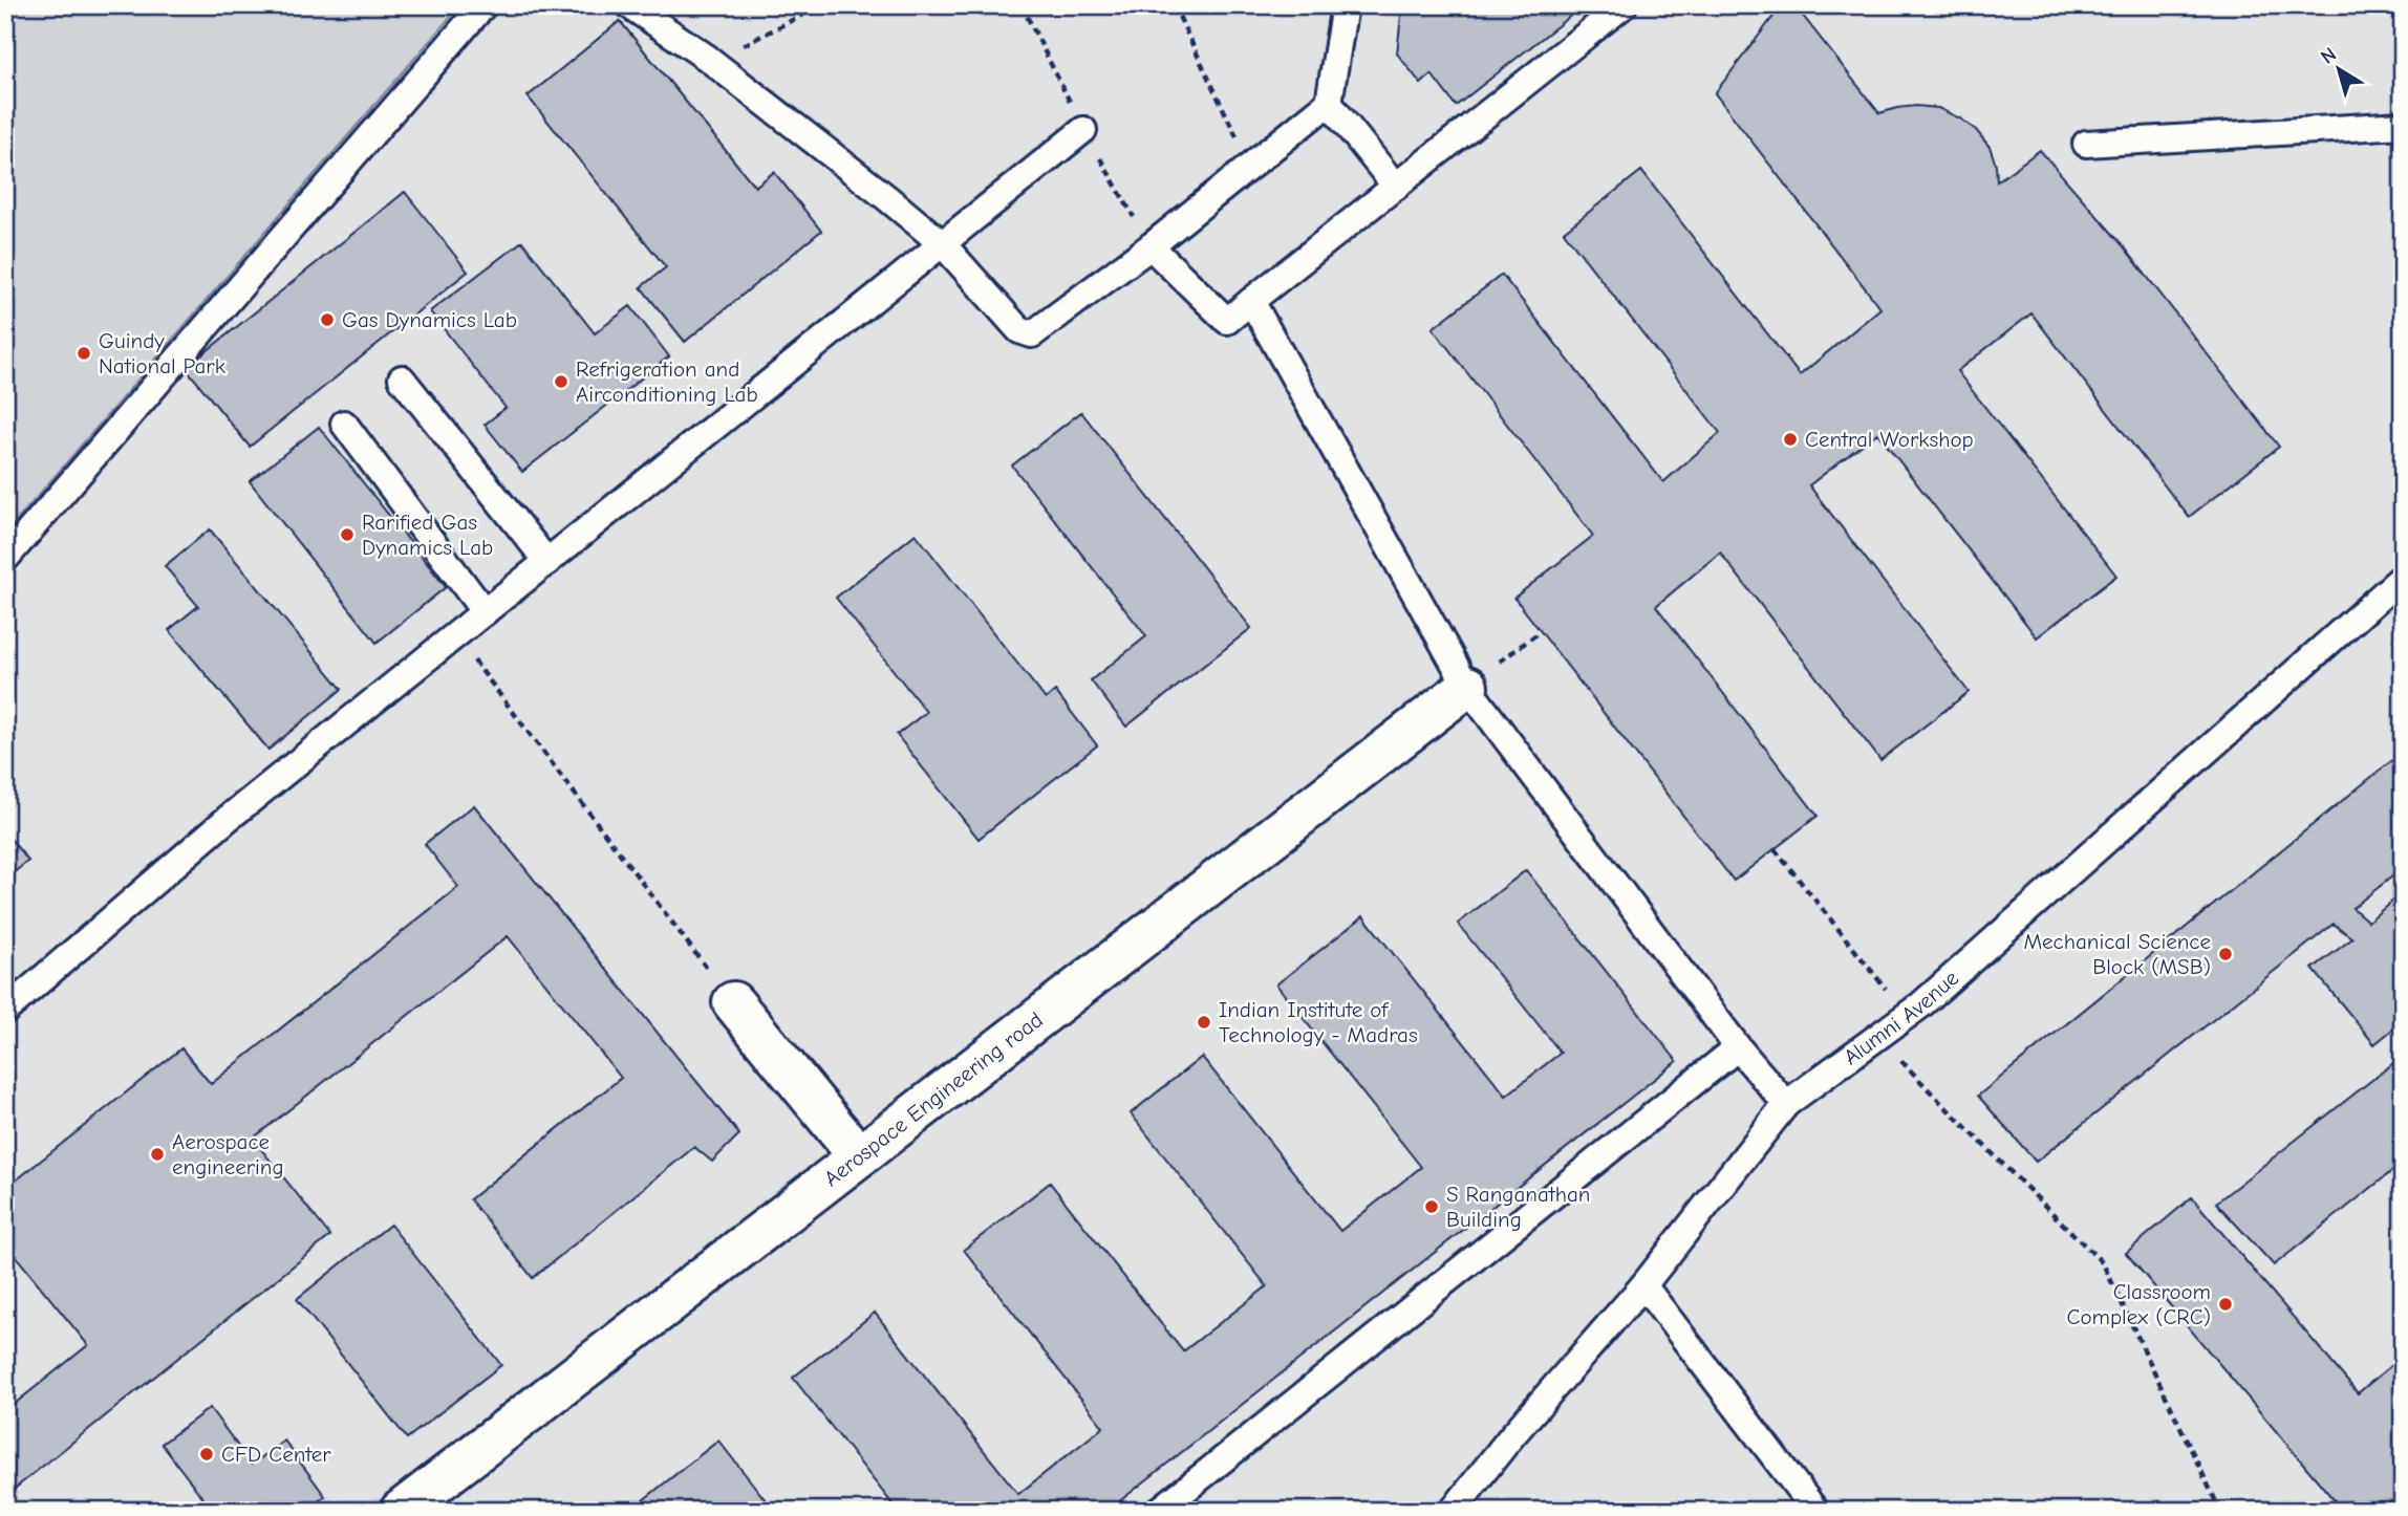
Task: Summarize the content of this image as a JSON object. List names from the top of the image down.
{
  "streets": {
    "street": ["Aerospace Engineering road"],
    "lane": ["Alumni Avenue"]
  },
  "places": [
    "Gas Dynamics Lab",
    "Guindy National Park",
    "Refrigeration and Airconditioning Lab",
    "Central Workshop",
    "Rarified Gas Dynamics Lab",
    "Mechanical Science Block (MSB)",
    "Indian Institute of Technology - Madras",
    "Aerospace engineering",
    "S Ranganathan Building",
    "Classroom Complex (CRC)",
    "CFD Center"
  ],
  "north": "top left"
}
